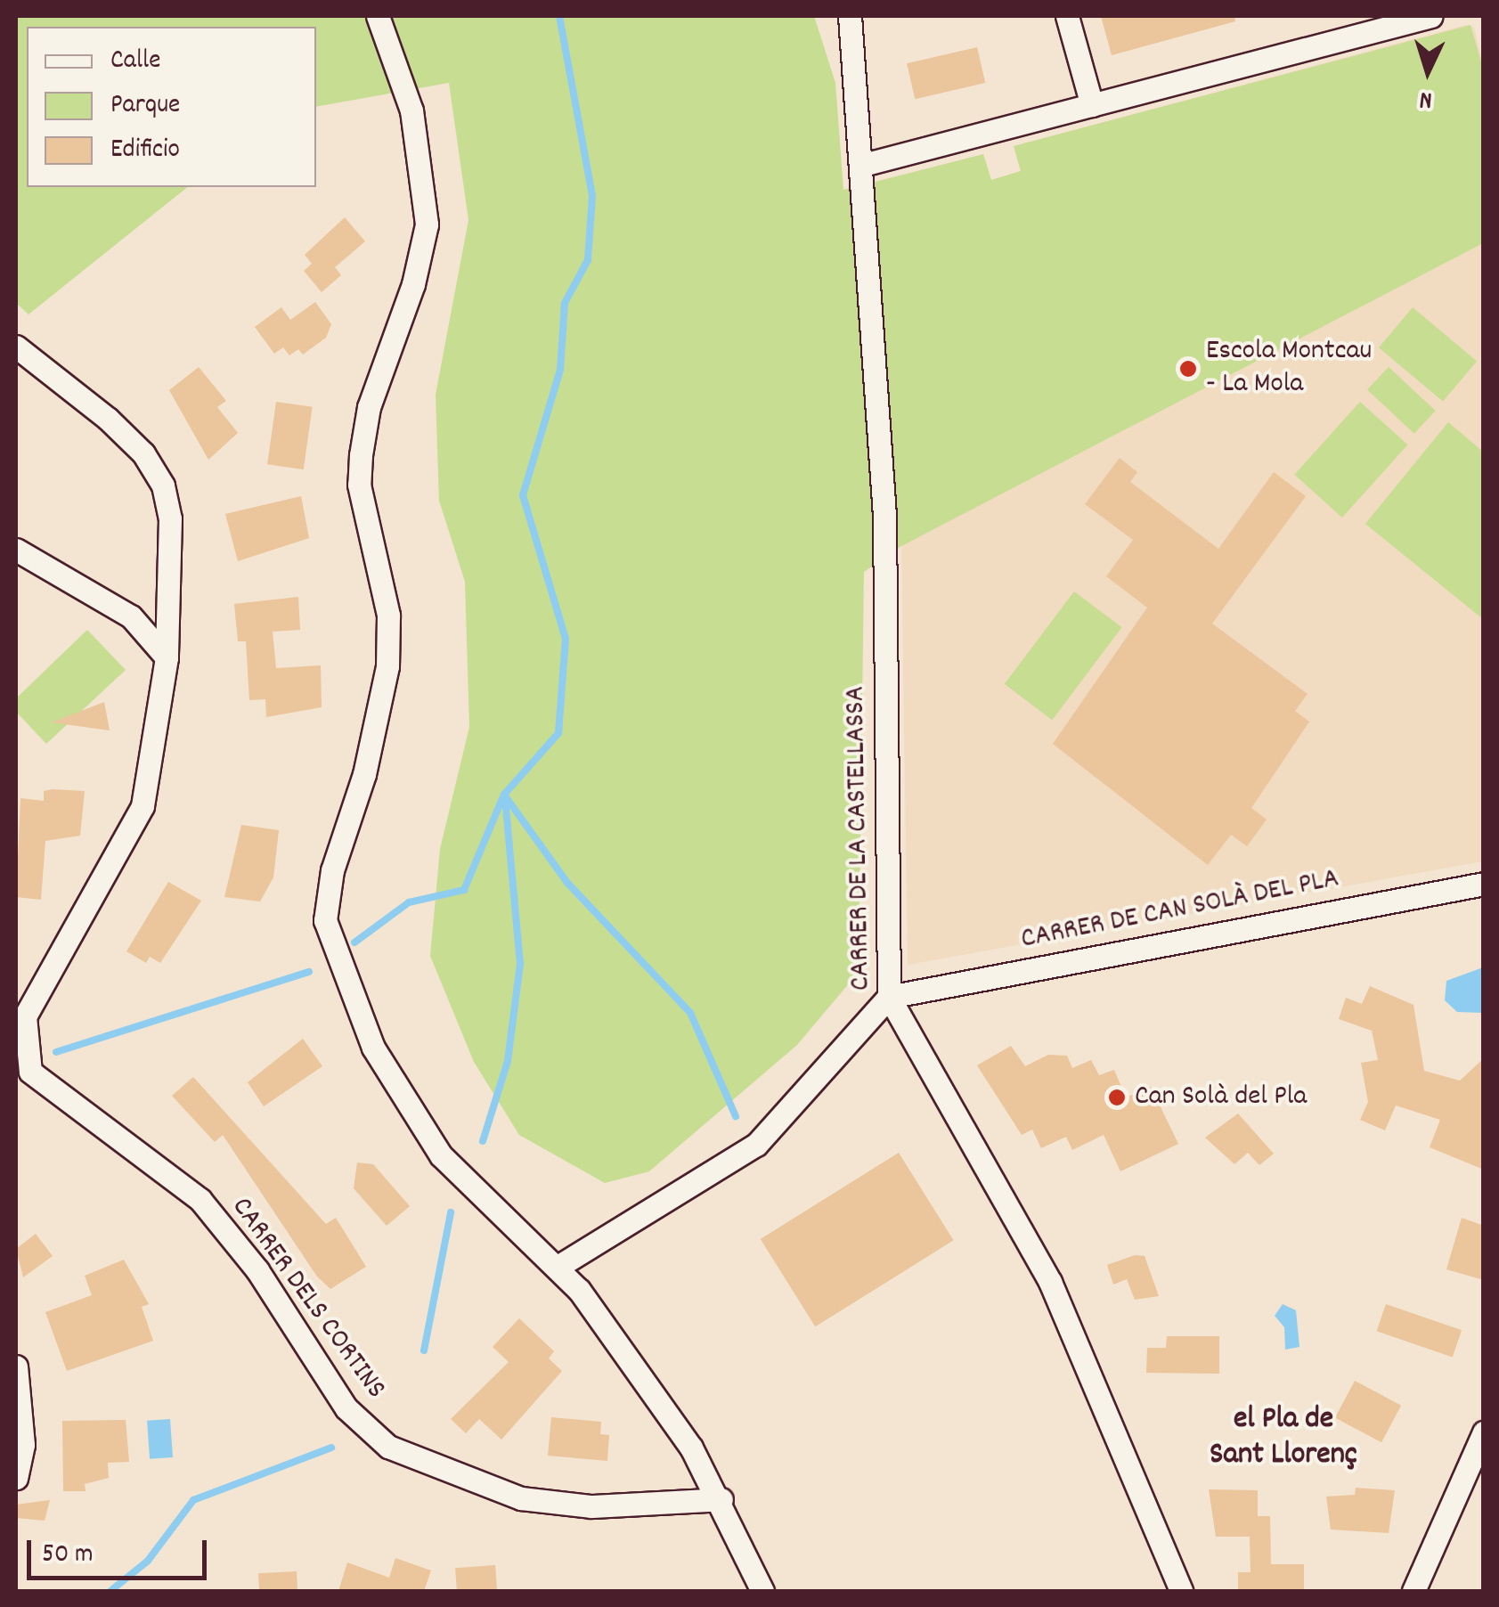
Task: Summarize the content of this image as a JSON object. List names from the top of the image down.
{
  "streets": {
    "street": ["CARRER DE LA CASTELLASSA", "CARRER DE CAN SOLÀ DEL PLA", "CARRER DELS CORTINS"]
  },
  "crossings": [
    ["CARRER DE LA CASTELLASSA", "CARRER DE CAN SOLÀ DEL PLA"]
  ],
  "districts": ["el Pla de Sant Llorenç"],
  "places": ["Escola Montcau - La Mola", "Can Solà del Pla"],
  "legend": ["Calle", "Parque", "Edificio"],
  "scale_bar": "50 m",
  "north": "bottom"
}
